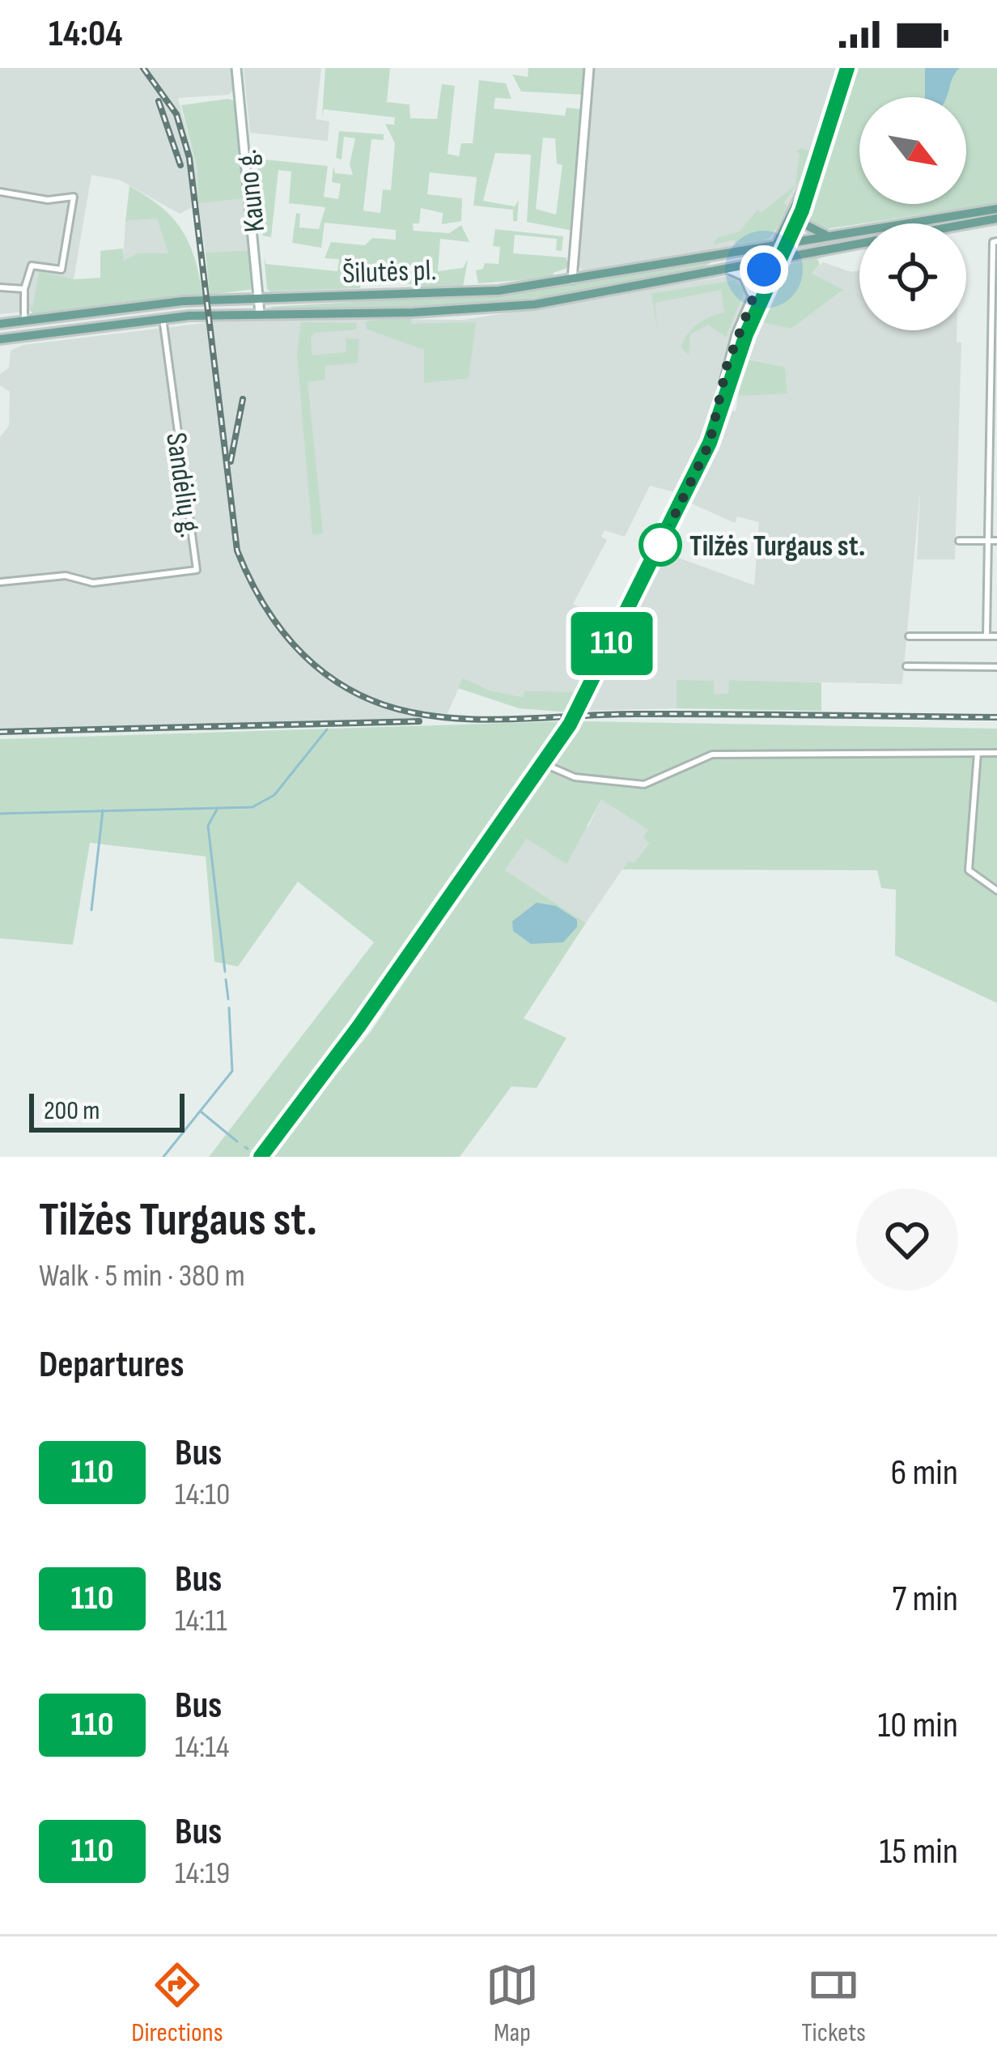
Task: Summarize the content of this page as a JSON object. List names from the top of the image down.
{
  "streets": {
    "main road": ["Kauno g.", "Šilutės pl."],
    "street": ["Sandėlių g."]
  },
  "crossings": [
    ["Kauno g.", "Šilutės pl."],
    ["Šilutės pl.", "Sandėlių g."]
  ],
  "places": ["Tilžės Turgaus st."],
  "lines": ["bus line 110"],
  "scale_bar": "200 m",
  "north": "bottom right",
  "page": {
    "status": "14:04",
    "on_map": "110",
    "scale": "200 m",
    "heading": [
      ["Tilžės Turgaus st.", "Walk · 5 min · 380 m"],
      "Departures"
    ],
    "list": [
      {
        "mark": "110",
        "name": "Bus",
        "note": "14:10",
        "value": "6 min"
      },
      {
        "mark": "110",
        "name": "Bus",
        "note": "14:11",
        "value": "7 min"
      },
      {
        "mark": "110",
        "name": "Bus",
        "note": "14:14",
        "value": "10 min"
      },
      {
        "mark": "110",
        "name": "Bus",
        "note": "14:19",
        "value": "15 min"
      }
    ],
    "tabs": ["Directions", "Map", "Tickets"]
  }
}
